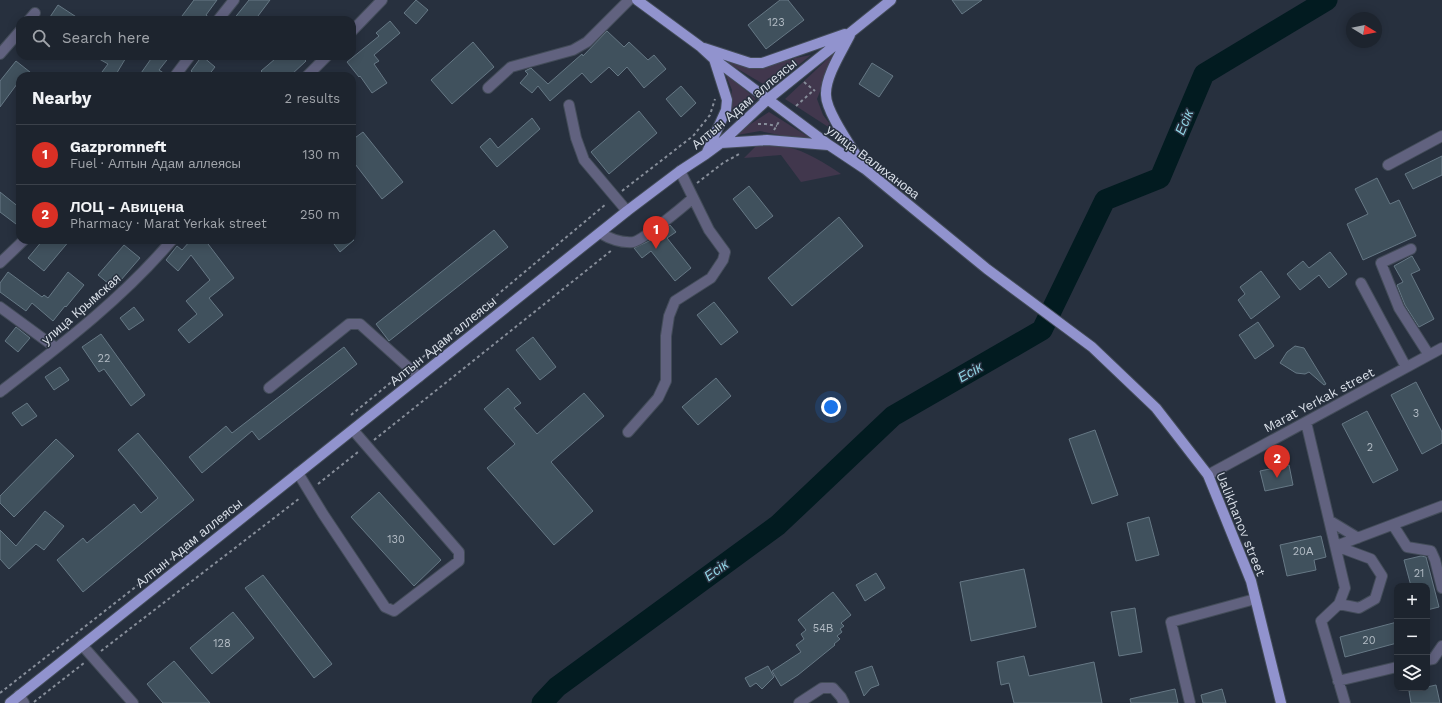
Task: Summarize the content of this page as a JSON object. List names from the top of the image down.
{
  "streets": {
    "main road": ["Алтын Адам аллеясы", "улица Валиханова", "Ualikhanov street"],
    "street": ["улица Крымская", "Marat Yerkak street"]
  },
  "crossings": [
    ["Алтын Адам аллеясы", "улица Валиханова"],
    ["улица Валиханова", "Ualikhanov street"],
    ["Marat Yerkak street", "Ualikhanov street"]
  ],
  "water": ["Есік"],
  "house_numbers": [
    "123",
    "22",
    "3",
    "2",
    "130",
    "20А",
    "21",
    "54В",
    "20",
    "128"
  ],
  "north": "right",
  "page": {
    "search": "Search here",
    "heading": ["Nearby", "2 results"],
    "list": [
      {
        "mark": "1",
        "name": "Gazpromneft",
        "note": "Fuel · Алтын Адам аллеясы",
        "value": "130 m"
      },
      {
        "mark": "2",
        "name": "ЛОЦ - Авицена",
        "note": "Pharmacy · Marat Yerkak street",
        "value": "250 m"
      }
    ],
    "pins": ["1", "2"],
    "map_buttons": ["+", "−"]
  }
}
